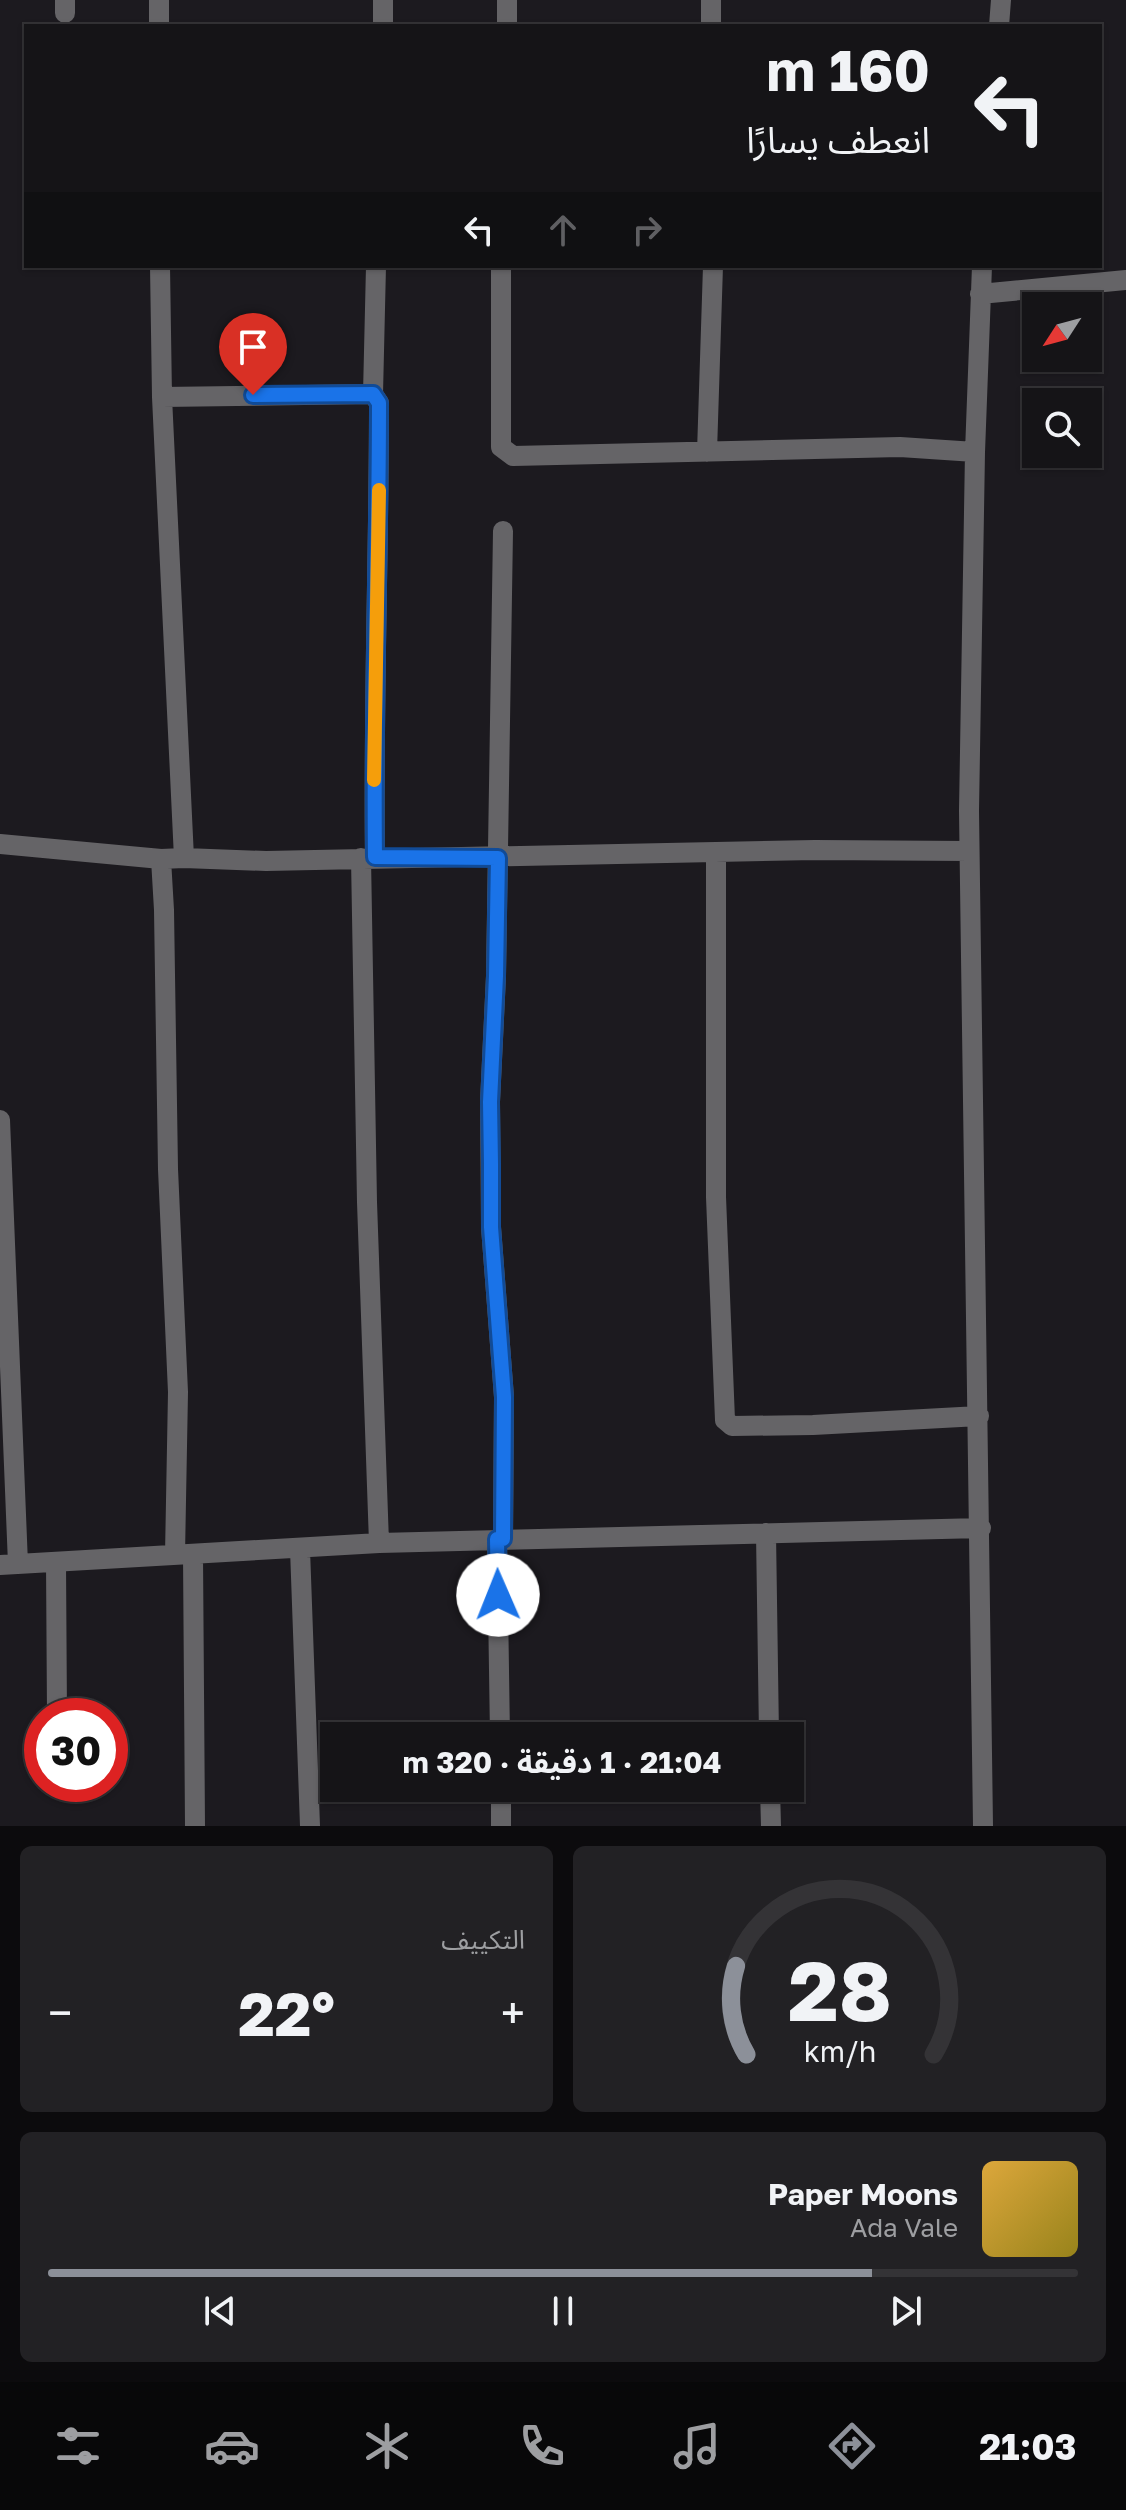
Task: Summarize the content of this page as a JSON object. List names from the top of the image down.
{
  "north": "bottom left",
  "page": {
    "turn": ["160 m", "انعطف يسارًا"],
    "limit": "30",
    "trip": "21:04 · 1 دقيقة · 320 m",
    "tile": "التكييف",
    "heat": ["−", "22°", "+"],
    "song": ["Paper Moons", "Ada Vale"],
    "tabs": "21:03",
    "gauge": ["28", "km/h"]
  }
}
